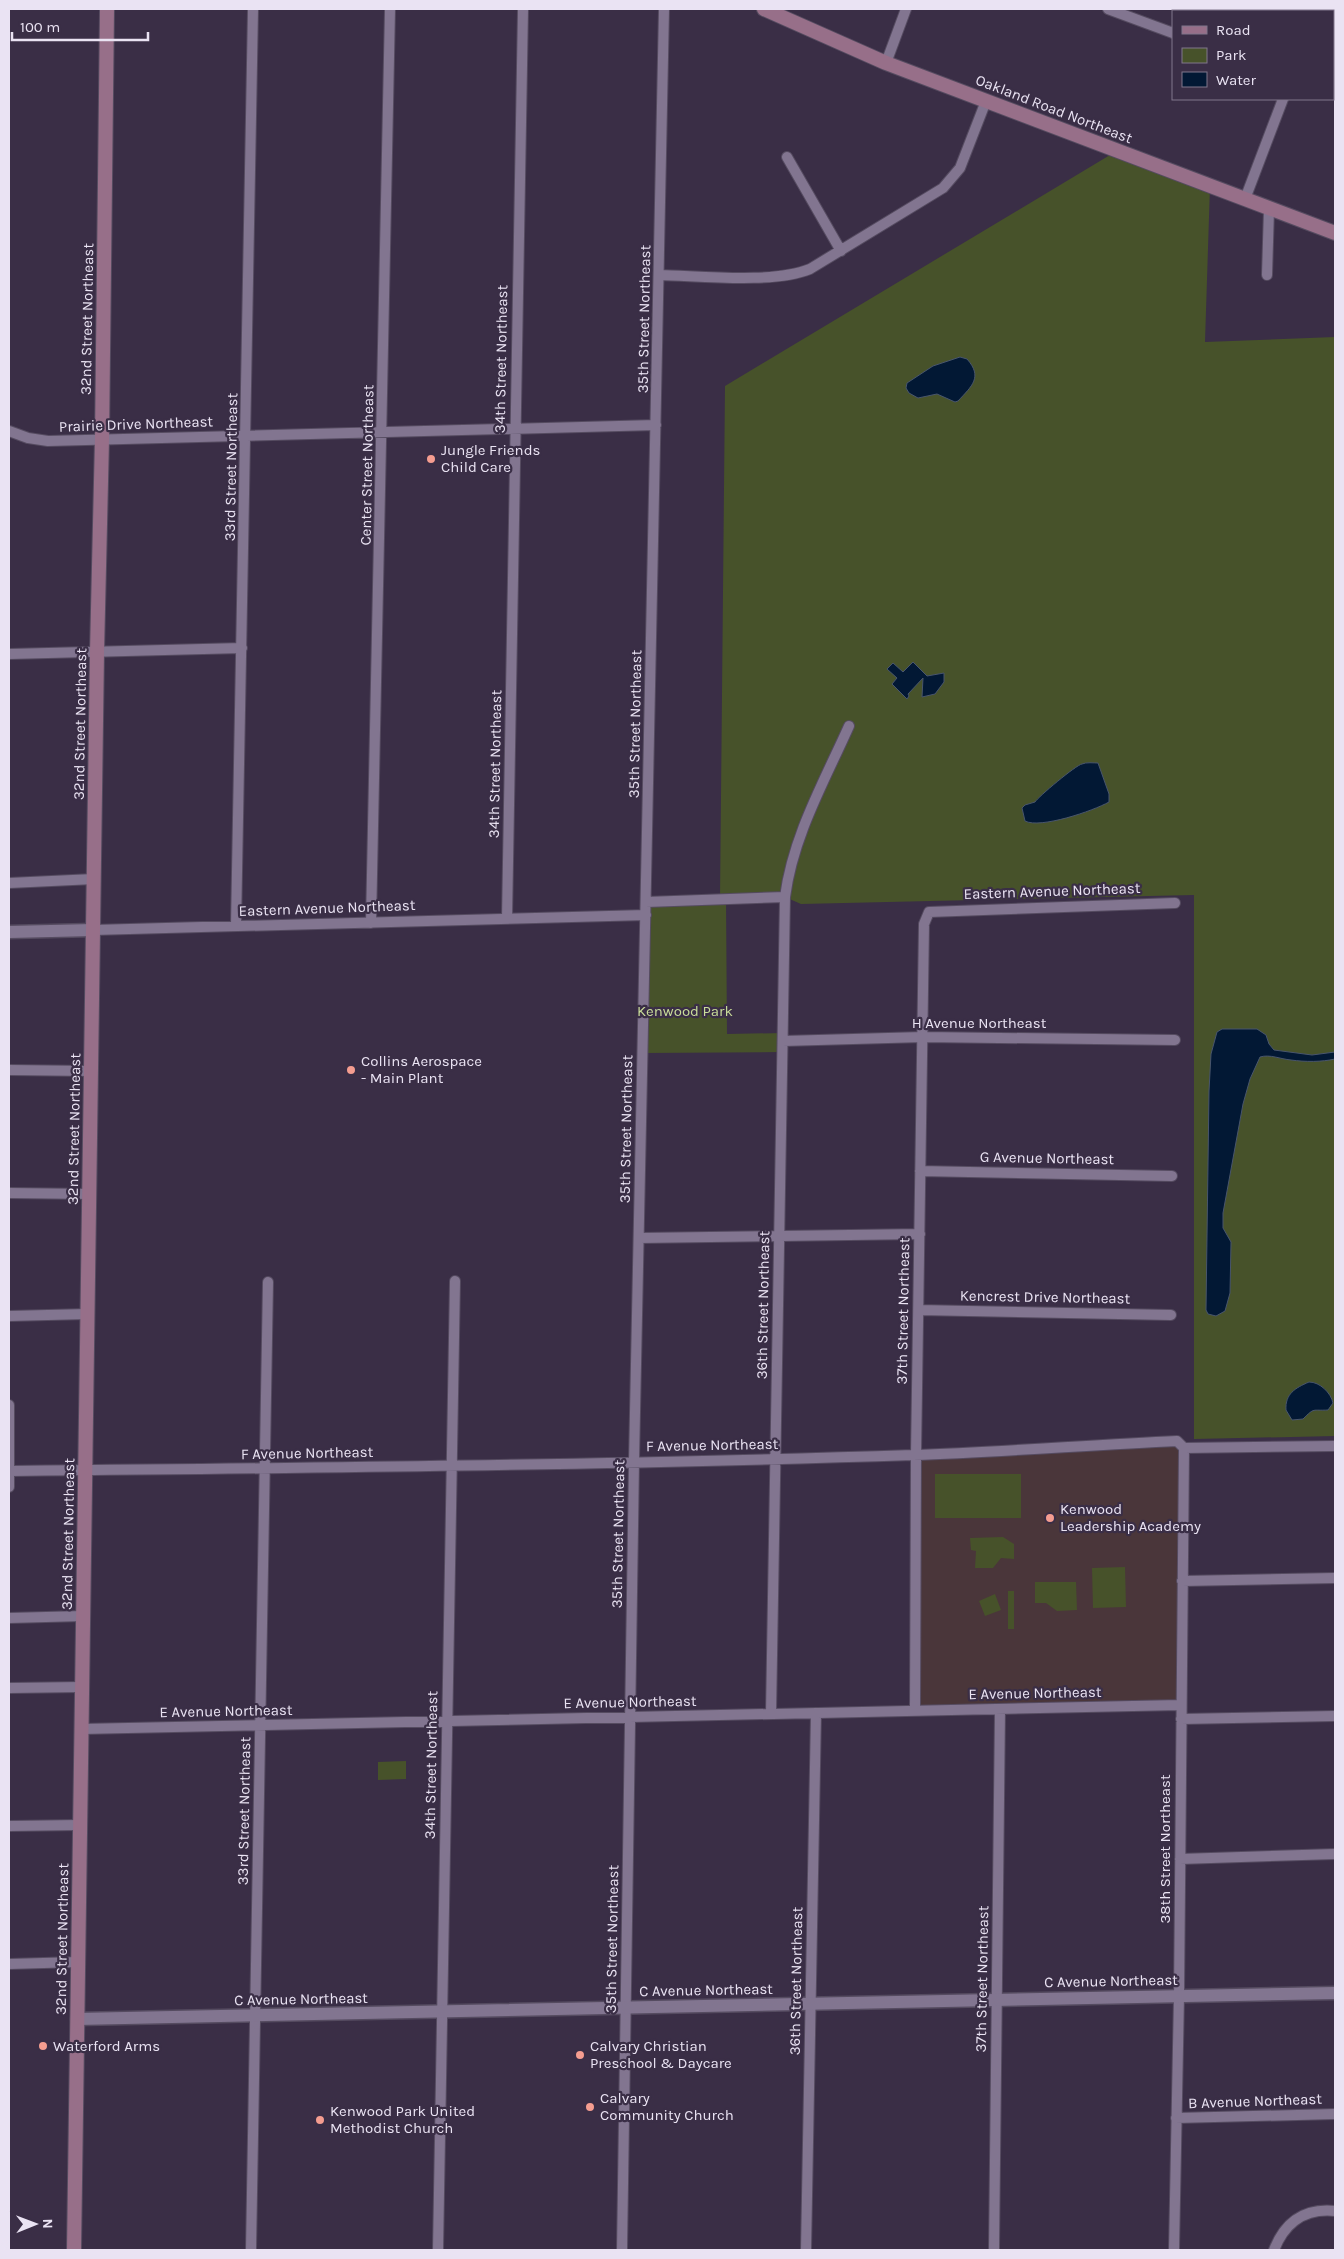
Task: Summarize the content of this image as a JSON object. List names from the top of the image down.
{
  "streets": {
    "main road": ["Oakland Road Northeast", "32nd Street Northeast"],
    "street": [
      "35th Street Northeast",
      "34th Street Northeast",
      "Prairie Drive Northeast",
      "Center Street Northeast",
      "33rd Street Northeast",
      "Eastern Avenue Northeast",
      "H Avenue Northeast",
      "G Avenue Northeast",
      "Kencrest Drive Northeast",
      "36th Street Northeast",
      "37th Street Northeast",
      "F Avenue Northeast",
      "E Avenue Northeast",
      "38th Street Northeast",
      "C Avenue Northeast",
      "B Avenue Northeast"
    ]
  },
  "crossings": [
    ["32nd Street Northeast", "Prairie Drive Northeast"],
    ["32nd Street Northeast", "Eastern Avenue Northeast"],
    ["32nd Street Northeast", "F Avenue Northeast"],
    ["32nd Street Northeast", "E Avenue Northeast"],
    ["32nd Street Northeast", "C Avenue Northeast"],
    ["35th Street Northeast", "Prairie Drive Northeast"],
    ["35th Street Northeast", "Eastern Avenue Northeast"],
    ["35th Street Northeast", "F Avenue Northeast"],
    ["35th Street Northeast", "E Avenue Northeast"],
    ["35th Street Northeast", "C Avenue Northeast"],
    ["34th Street Northeast", "Prairie Drive Northeast"],
    ["34th Street Northeast", "Eastern Avenue Northeast"],
    ["34th Street Northeast", "F Avenue Northeast"],
    ["34th Street Northeast", "E Avenue Northeast"],
    ["34th Street Northeast", "C Avenue Northeast"],
    ["Prairie Drive Northeast", "Center Street Northeast"],
    ["Prairie Drive Northeast", "33rd Street Northeast"],
    ["Center Street Northeast", "Eastern Avenue Northeast"],
    ["33rd Street Northeast", "Eastern Avenue Northeast"],
    ["33rd Street Northeast", "F Avenue Northeast"],
    ["33rd Street Northeast", "E Avenue Northeast"],
    ["33rd Street Northeast", "C Avenue Northeast"],
    ["Eastern Avenue Northeast", "37th Street Northeast"],
    ["H Avenue Northeast", "36th Street Northeast"],
    ["H Avenue Northeast", "37th Street Northeast"],
    ["G Avenue Northeast", "37th Street Northeast"],
    ["Kencrest Drive Northeast", "37th Street Northeast"],
    ["36th Street Northeast", "F Avenue Northeast"],
    ["36th Street Northeast", "E Avenue Northeast"],
    ["36th Street Northeast", "C Avenue Northeast"],
    ["37th Street Northeast", "F Avenue Northeast"],
    ["37th Street Northeast", "E Avenue Northeast"],
    ["37th Street Northeast", "C Avenue Northeast"],
    ["F Avenue Northeast", "38th Street Northeast"],
    ["E Avenue Northeast", "38th Street Northeast"],
    ["38th Street Northeast", "C Avenue Northeast"],
    ["38th Street Northeast", "B Avenue Northeast"]
  ],
  "parks": ["Kenwood Park"],
  "places": [
    "Jungle Friends Child Care",
    "Collins Aerospace - Main Plant",
    "Kenwood Leadership Academy",
    "Waterford Arms",
    "Calvary Christian Preschool & Daycare",
    "Calvary Community Church",
    "Kenwood Park United Methodist Church"
  ],
  "legend": ["Road", "Park", "Water"],
  "scale_bar": "100 m",
  "north": "right"
}
